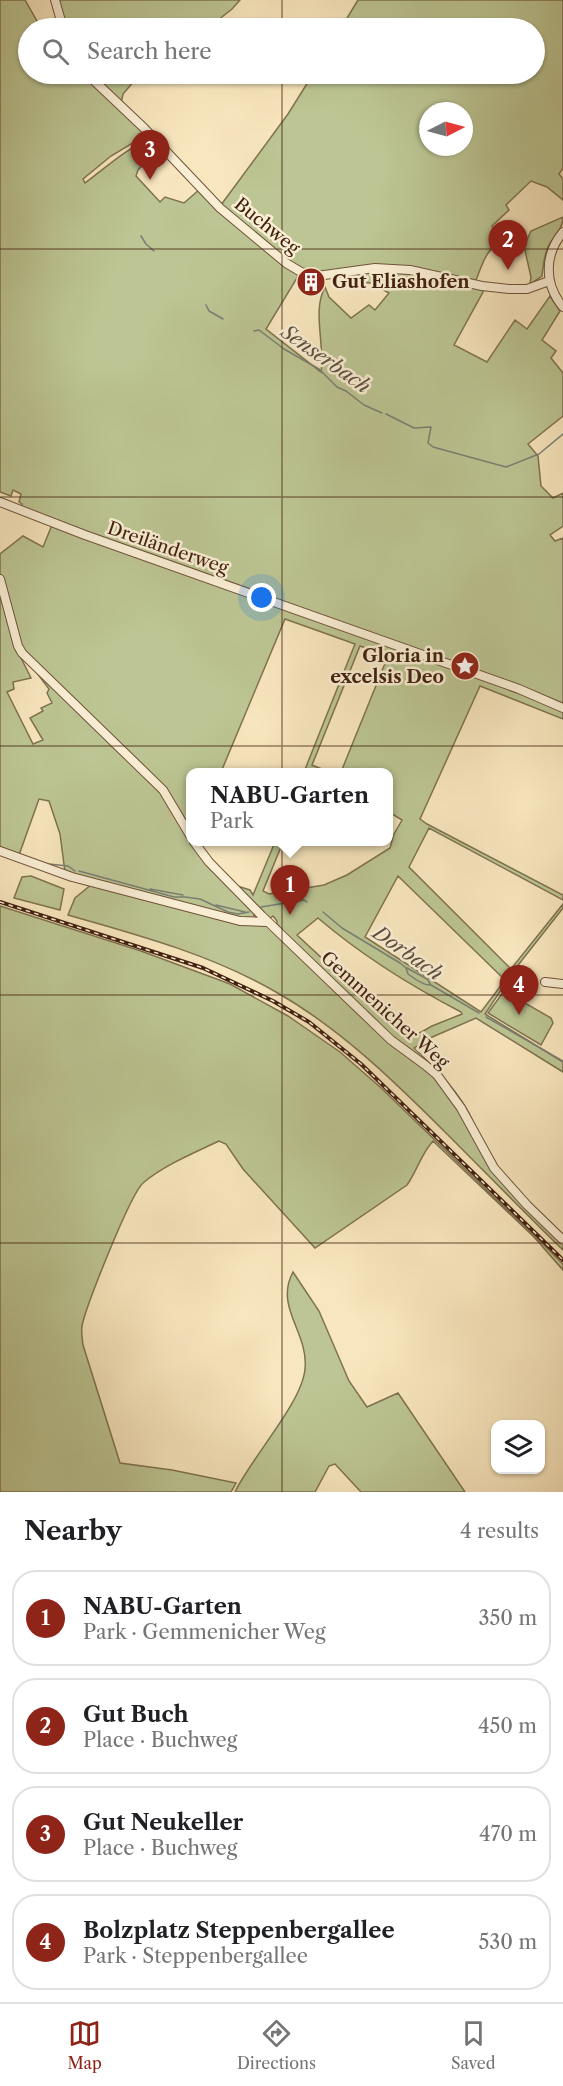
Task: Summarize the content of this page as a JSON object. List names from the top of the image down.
{
  "streets": {
    "street": ["Buchweg", "Dreiländerweg", "Gemmenicher Weg"]
  },
  "water": ["Senserbach", "Dorbach"],
  "places": {
    "building": ["Gut Eliashofen"],
    "place": ["Gloria in excelsis Deo"]
  },
  "north": "right",
  "page": {
    "search": "Search here",
    "pins": [
      "3",
      "2",
      "1",
      "4"
    ],
    "popup": ["NABU-Garten", "Park"],
    "heading": ["Nearby", "4 results"],
    "list": [
      {
        "mark": "1",
        "name": "NABU-Garten",
        "note": "Park · Gemmenicher Weg",
        "value": "350 m"
      },
      {
        "mark": "2",
        "name": "Gut Buch",
        "note": "Place · Buchweg",
        "value": "450 m"
      },
      {
        "mark": "3",
        "name": "Gut Neukeller",
        "note": "Place · Buchweg",
        "value": "470 m"
      },
      {
        "mark": "4",
        "name": "Bolzplatz Steppenbergallee",
        "note": "Park · Steppenbergallee",
        "value": "530 m"
      }
    ],
    "nav": ["Map", "Directions", "Saved"]
  }
}
